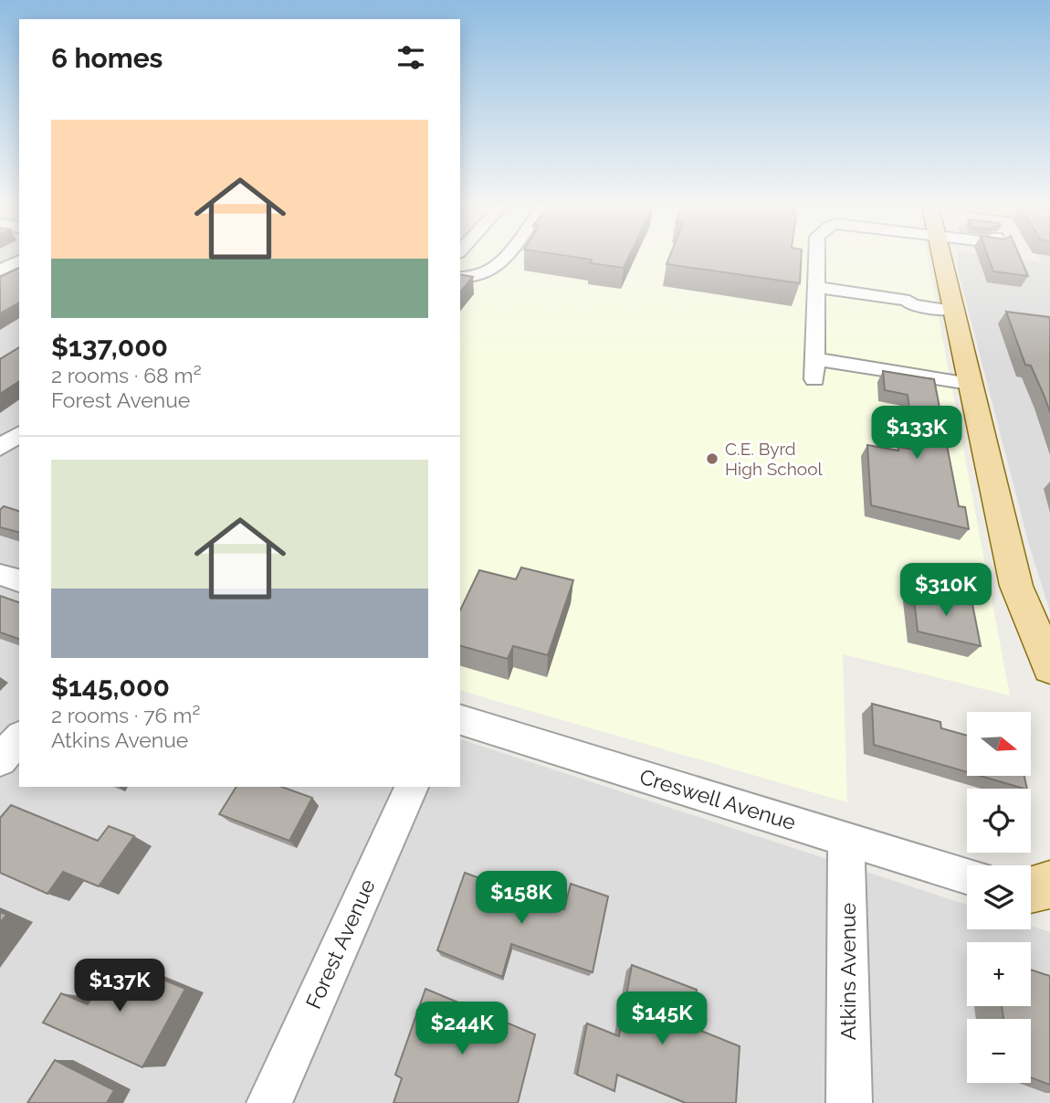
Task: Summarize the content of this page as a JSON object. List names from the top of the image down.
{
  "streets": {
    "street": ["Creswell Avenue", "Forest Avenue", "Atkins Avenue"]
  },
  "crossings": [
    ["Creswell Avenue", "Atkins Avenue"]
  ],
  "places": ["C.E. Byrd High School"],
  "north": "right",
  "page": {
    "heading": "6 homes",
    "list": [
      {
        "name": "$137,000",
        "note": "2 rooms · 68 m² · Forest Avenue"
      },
      {
        "name": "$145,000",
        "note": "2 rooms · 76 m² · Atkins Avenue"
      }
    ],
    "price": [
      "$133K",
      "$310K",
      "$158K",
      "$137K",
      "$145K",
      "$244K"
    ],
    "map_buttons": ["+", "−"]
  }
}
